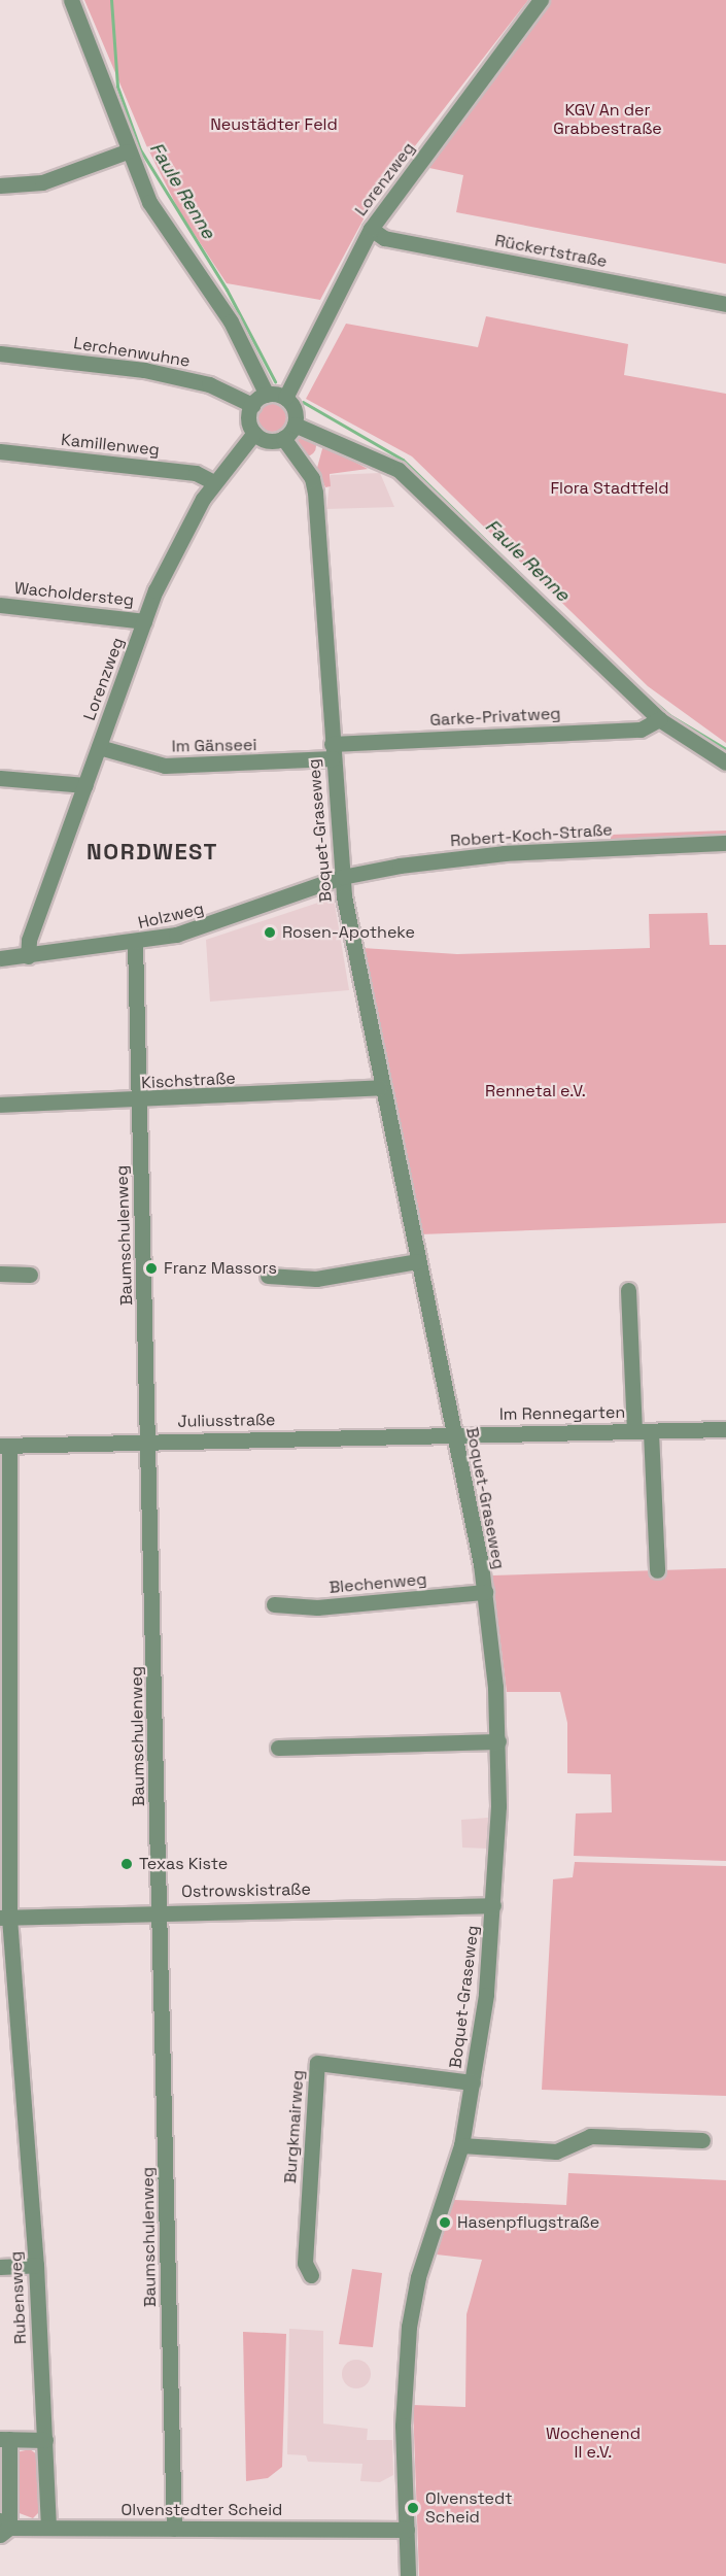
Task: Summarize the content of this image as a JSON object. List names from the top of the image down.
{
  "streets": {
    "street": [
      "Lorenzweg",
      "Rückertstraße",
      "Lerchenwuhne",
      "Kamillenweg",
      "Wacholdersteg",
      "Garke-Privatweg",
      "Im Gänseei",
      "Boquet-Graseweg",
      "Robert-Koch-Straße",
      "Holzweg",
      "Kischstraße",
      "Baumschulenweg",
      "Im Rennegarten",
      "Juliusstraße",
      "Blechenweg",
      "Ostrowskistraße",
      "Burgkmairweg",
      "Rubensweg",
      "Olvenstedter Scheid"
    ]
  },
  "crossings": [
    ["Lorenzweg", "Rückertstraße"],
    ["Lorenzweg", "Lerchenwuhne"],
    ["Lorenzweg", "Kamillenweg"],
    ["Lorenzweg", "Wacholdersteg"],
    ["Lorenzweg", "Im Gänseei"],
    ["Lorenzweg", "Boquet-Graseweg"],
    ["Lorenzweg", "Holzweg"],
    ["Lerchenwuhne", "Boquet-Graseweg"],
    ["Garke-Privatweg", "Im Gänseei"],
    ["Garke-Privatweg", "Boquet-Graseweg"],
    ["Im Gänseei", "Boquet-Graseweg"],
    ["Boquet-Graseweg", "Robert-Koch-Straße"],
    ["Boquet-Graseweg", "Holzweg"],
    ["Boquet-Graseweg", "Kischstraße"],
    ["Boquet-Graseweg", "Im Rennegarten"],
    ["Boquet-Graseweg", "Juliusstraße"],
    ["Boquet-Graseweg", "Blechenweg"],
    ["Boquet-Graseweg", "Ostrowskistraße"],
    ["Boquet-Graseweg", "Burgkmairweg"],
    ["Boquet-Graseweg", "Olvenstedter Scheid"],
    ["Robert-Koch-Straße", "Holzweg"],
    ["Holzweg", "Baumschulenweg"],
    ["Kischstraße", "Baumschulenweg"],
    ["Baumschulenweg", "Juliusstraße"],
    ["Baumschulenweg", "Ostrowskistraße"],
    ["Baumschulenweg", "Olvenstedter Scheid"],
    ["Im Rennegarten", "Juliusstraße"],
    ["Juliusstraße", "Rubensweg"],
    ["Ostrowskistraße", "Rubensweg"],
    ["Rubensweg", "Olvenstedter Scheid"]
  ],
  "districts": ["NORDWEST"],
  "water": ["Faule Renne"],
  "parks": [
    "KGV An der Grabbestraße",
    "Neustädter Feld",
    "Flora Stadtfeld",
    "Rennetal e.V.",
    "Wochenend II e.V."
  ],
  "places": [
    "Rosen-Apotheke",
    "Franz Massors",
    "Texas Kiste",
    "Hasenpflugstraße",
    "Olvenstedt Scheid"
  ]
}
